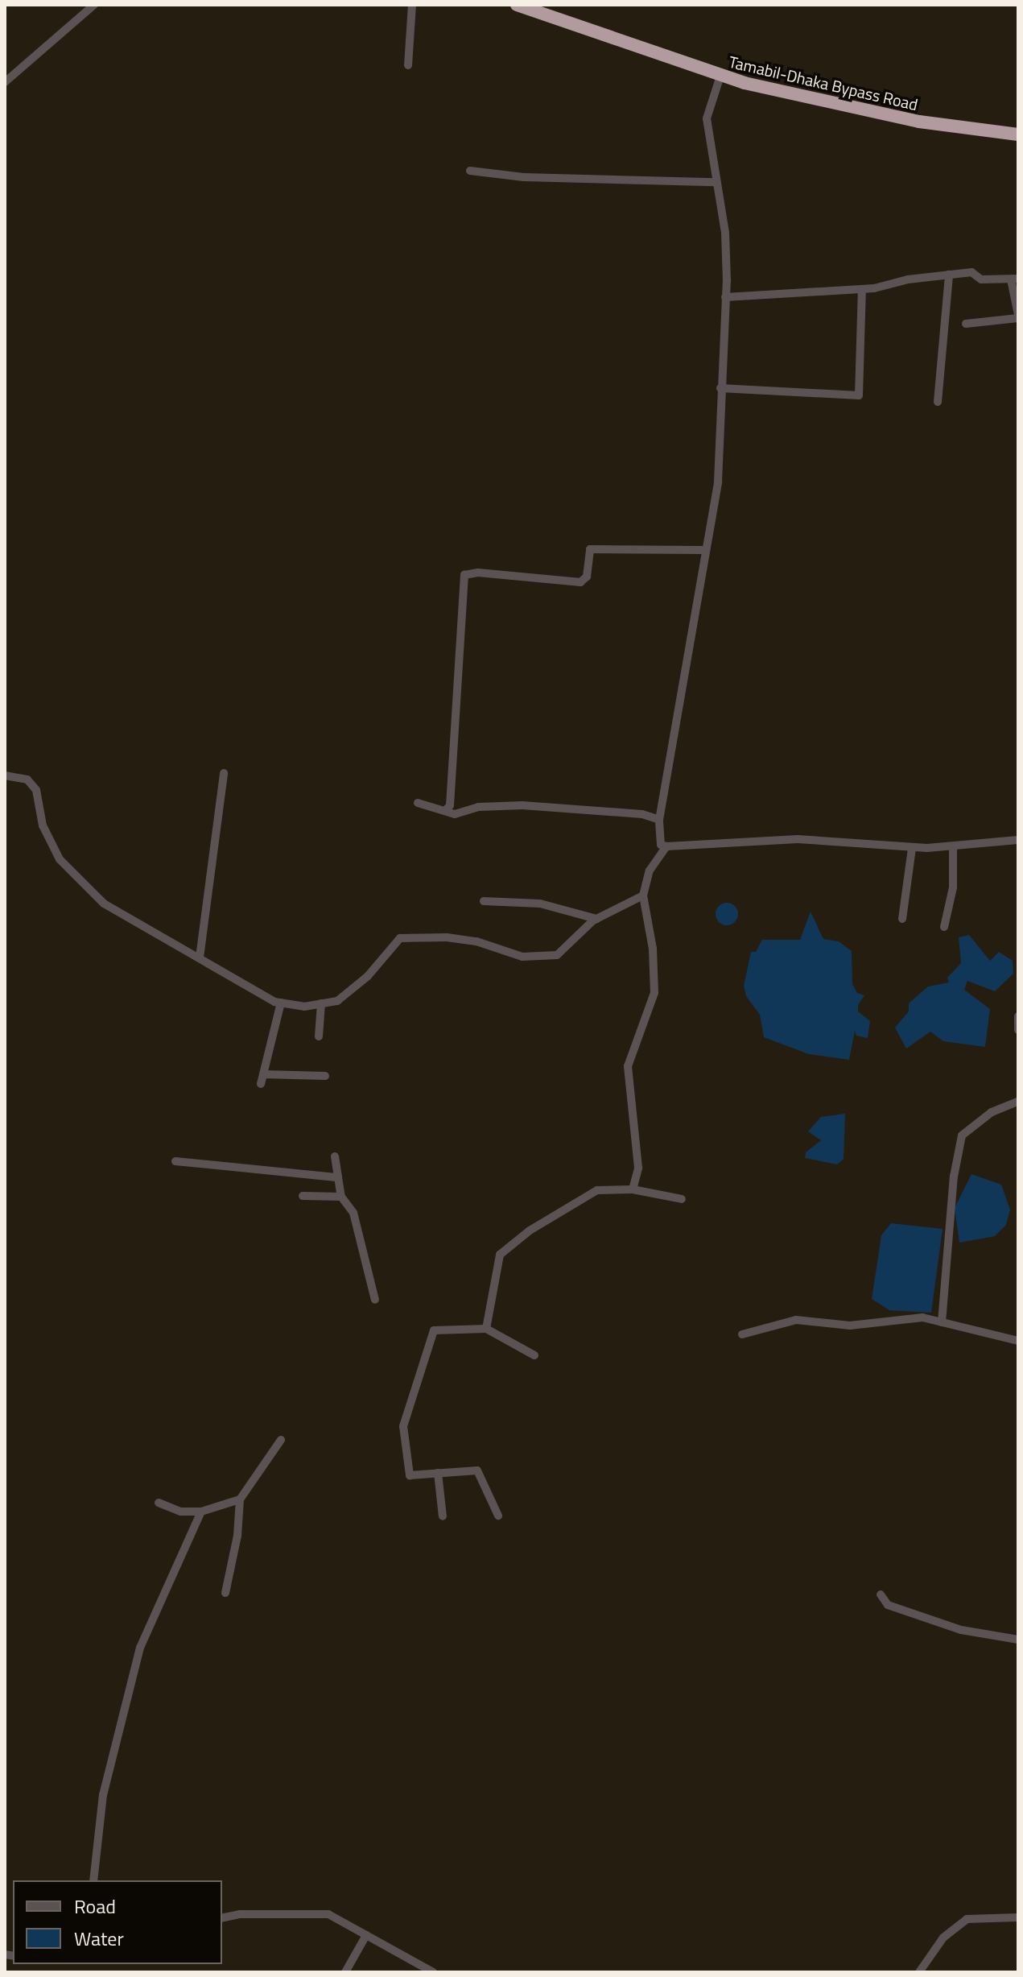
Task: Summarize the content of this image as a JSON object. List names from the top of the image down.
{
  "streets": {
    "highway": ["Tamabil-Dhaka Bypass Road"]
  },
  "legend": ["Road", "Water"]
}
